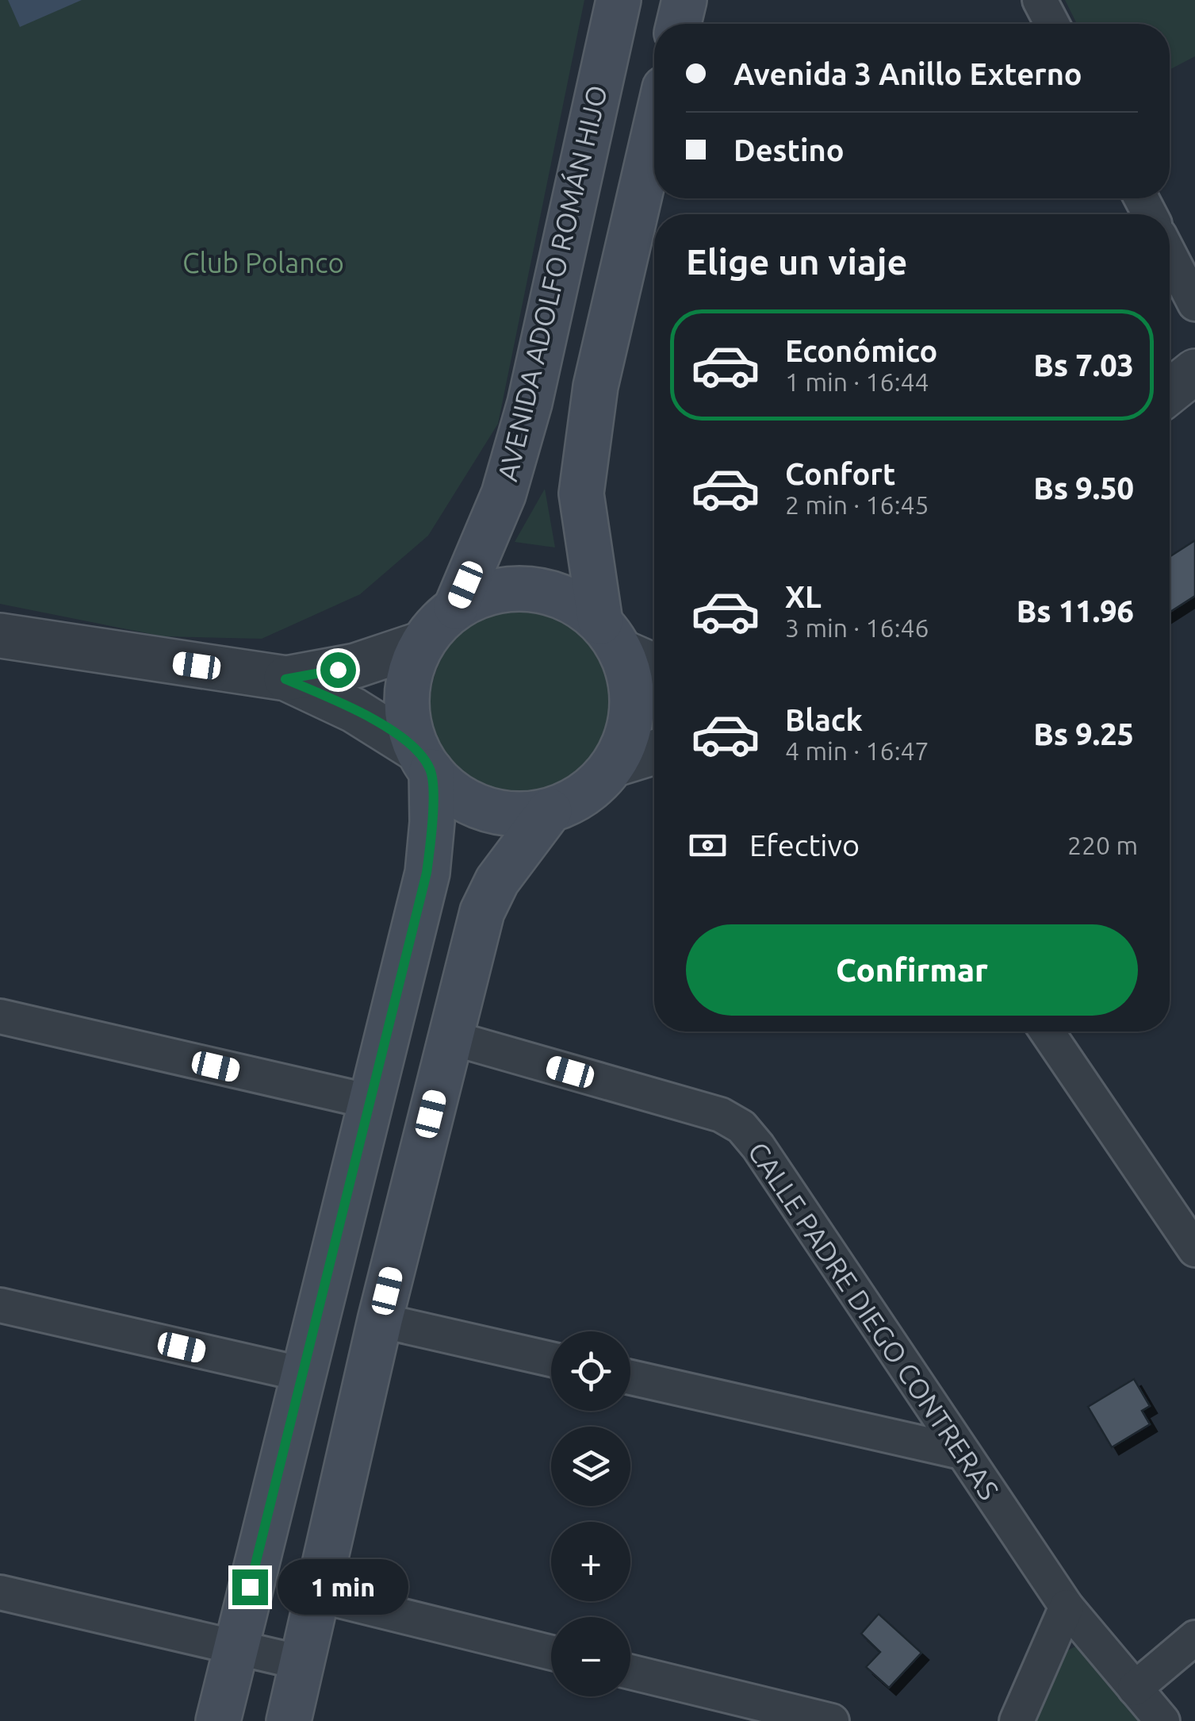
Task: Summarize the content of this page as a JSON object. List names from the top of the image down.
{
  "streets": {
    "main road": ["AVENIDA ADOLFO ROMÁN HIJO"],
    "street": ["CALLE PADRE DIEGO CONTRERAS"]
  },
  "parks": ["Club Polanco"],
  "page": {
    "banner": ["Avenida 3 Anillo Externo", "Destino"],
    "heading": "Elige un viaje",
    "list": [
      {
        "name": "Económico",
        "note": "1 min · 16:44",
        "value": "Bs 7.03"
      },
      {
        "name": "Confort",
        "note": "2 min · 16:45",
        "value": "Bs 9.50"
      },
      {
        "name": "XL",
        "note": "3 min · 16:46",
        "value": "Bs 11.96"
      },
      {
        "name": "Black",
        "note": "4 min · 16:47",
        "value": "Bs 9.25"
      }
    ],
    "pay": ["Efectivo", "220 m"],
    "buttons": "Confirmar",
    "map_buttons": ["+", "−"],
    "bubble": "1 min"
  }
}
